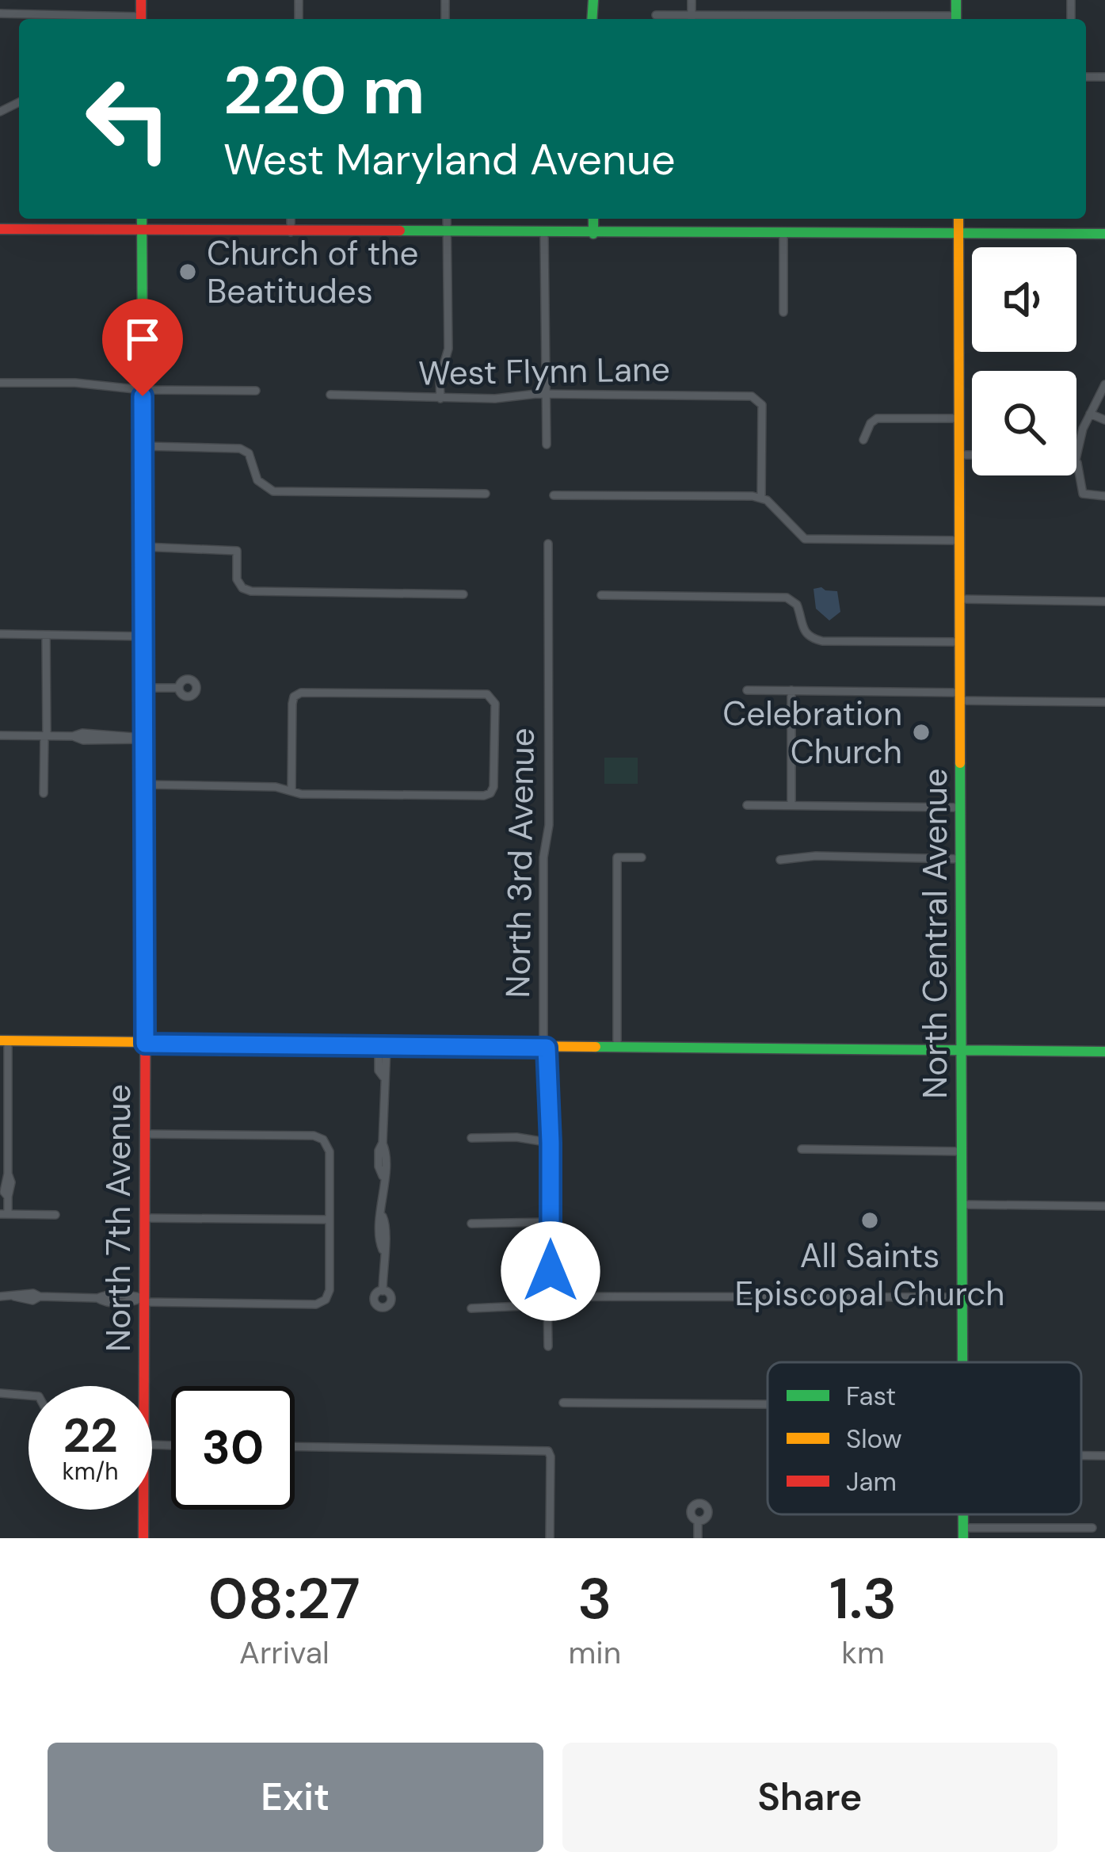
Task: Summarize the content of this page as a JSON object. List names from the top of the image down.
{
  "streets": {
    "main road": ["North Central Avenue", "North 7th Avenue"],
    "street": ["West Flynn Lane", "North 3rd Avenue"]
  },
  "places": ["Church of the Beatitudes", "Celebration Church", "All Saints Episcopal Church"],
  "legend": ["Fast", "Slow", "Jam"],
  "page": {
    "turn": ["220 m", "West Maryland Avenue"],
    "speed": "22 km/h",
    "limit": "30",
    "eta": [
      "08:27",
      "Arrival",
      "3",
      "min",
      "1.3",
      "km"
    ],
    "buttons": ["Exit", "Share"]
  }
}
